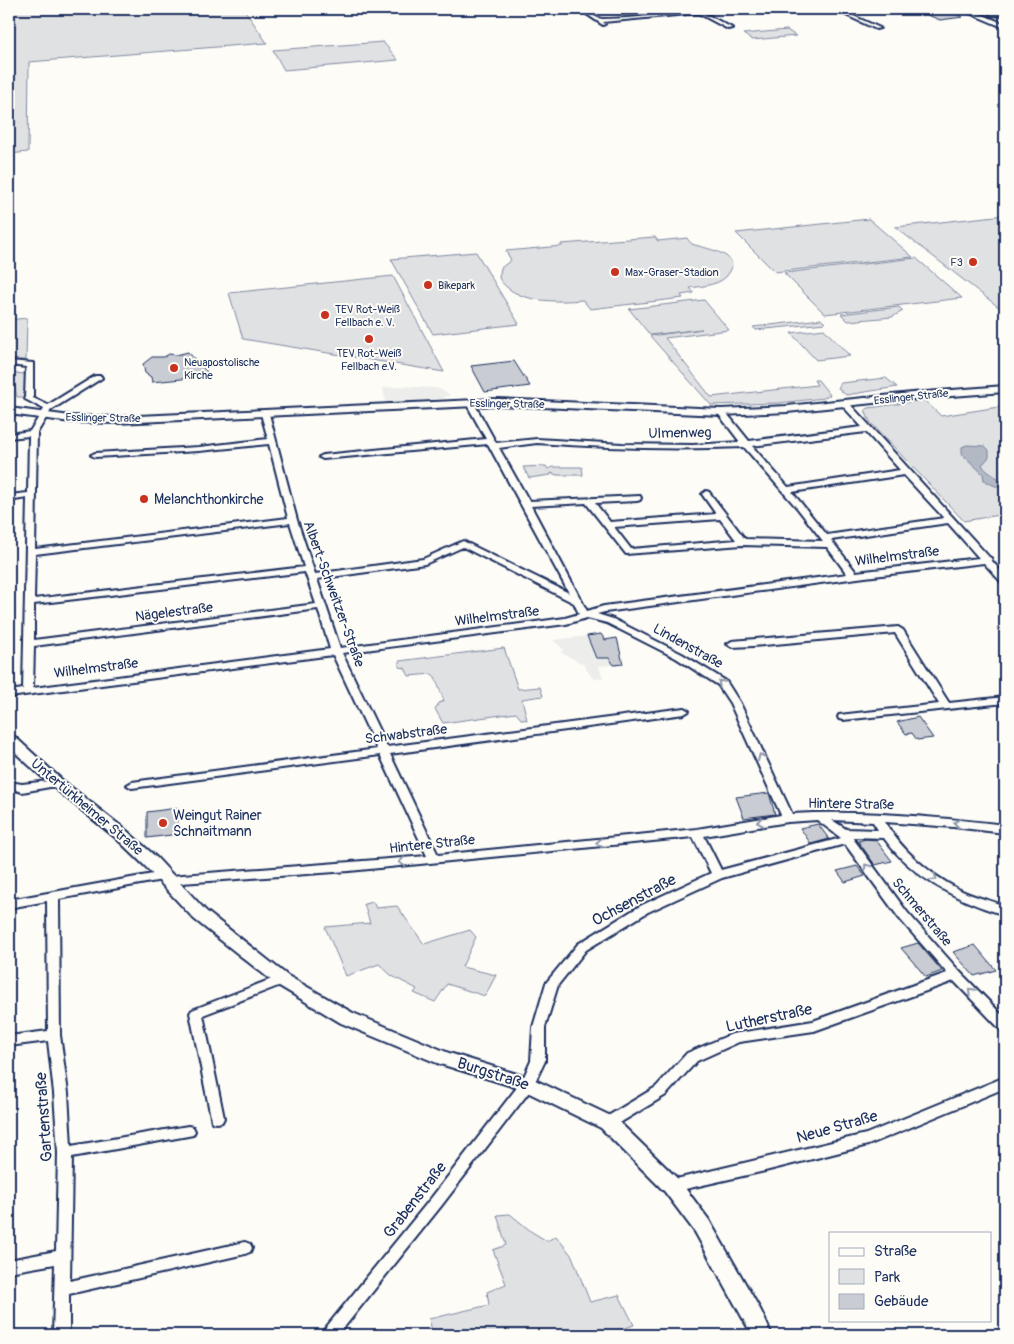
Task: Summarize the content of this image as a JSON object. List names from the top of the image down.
{
  "streets": {
    "main road": ["Esslinger Straße", "Untertürkheimer Straße", "Burgstraße"],
    "street": [
      "Ulmenweg",
      "Wilhelmstraße",
      "Albert-Schweitzer-Straße",
      "Nägelestraße",
      "Lindenstraße",
      "Schwabstraße",
      "Hintere Straße",
      "Ochsenstraße",
      "Schmerstraße",
      "Lutherstraße",
      "Gartenstraße",
      "Neue Straße",
      "Grabenstraße"
    ]
  },
  "crossings": [
    ["Esslinger Straße", "Albert-Schweitzer-Straße"],
    ["Wilhelmstraße", "Albert-Schweitzer-Straße"],
    ["Wilhelmstraße", "Lindenstraße"],
    ["Albert-Schweitzer-Straße", "Nägelestraße"],
    ["Albert-Schweitzer-Straße", "Schwabstraße"],
    ["Albert-Schweitzer-Straße", "Hintere Straße"],
    ["Lindenstraße", "Hintere Straße"],
    ["Hintere Straße", "Untertürkheimer Straße"],
    ["Hintere Straße", "Schmerstraße"],
    ["Hintere Straße", "Burgstraße"],
    ["Hintere Straße", "Gartenstraße"],
    ["Untertürkheimer Straße", "Burgstraße"],
    ["Ochsenstraße", "Schmerstraße"],
    ["Ochsenstraße", "Burgstraße"],
    ["Ochsenstraße", "Grabenstraße"],
    ["Schmerstraße", "Lutherstraße"],
    ["Lutherstraße", "Burgstraße"],
    ["Burgstraße", "Neue Straße"],
    ["Burgstraße", "Grabenstraße"]
  ],
  "one_way": ["Lindenstraße", "Hintere Straße"],
  "places": [
    "F3",
    "Max-Graser-Stadion",
    "Bikepark",
    "TEV Rot-Weiß Fellbach e. V.",
    "TEV Rot-Weiß Fellbach e.V.",
    "Neuapostolische Kirche",
    "Melanchthonkirche",
    "Weingut Rainer Schnaitmann"
  ],
  "legend": ["Straße", "Park", "Gebäude"]
}
